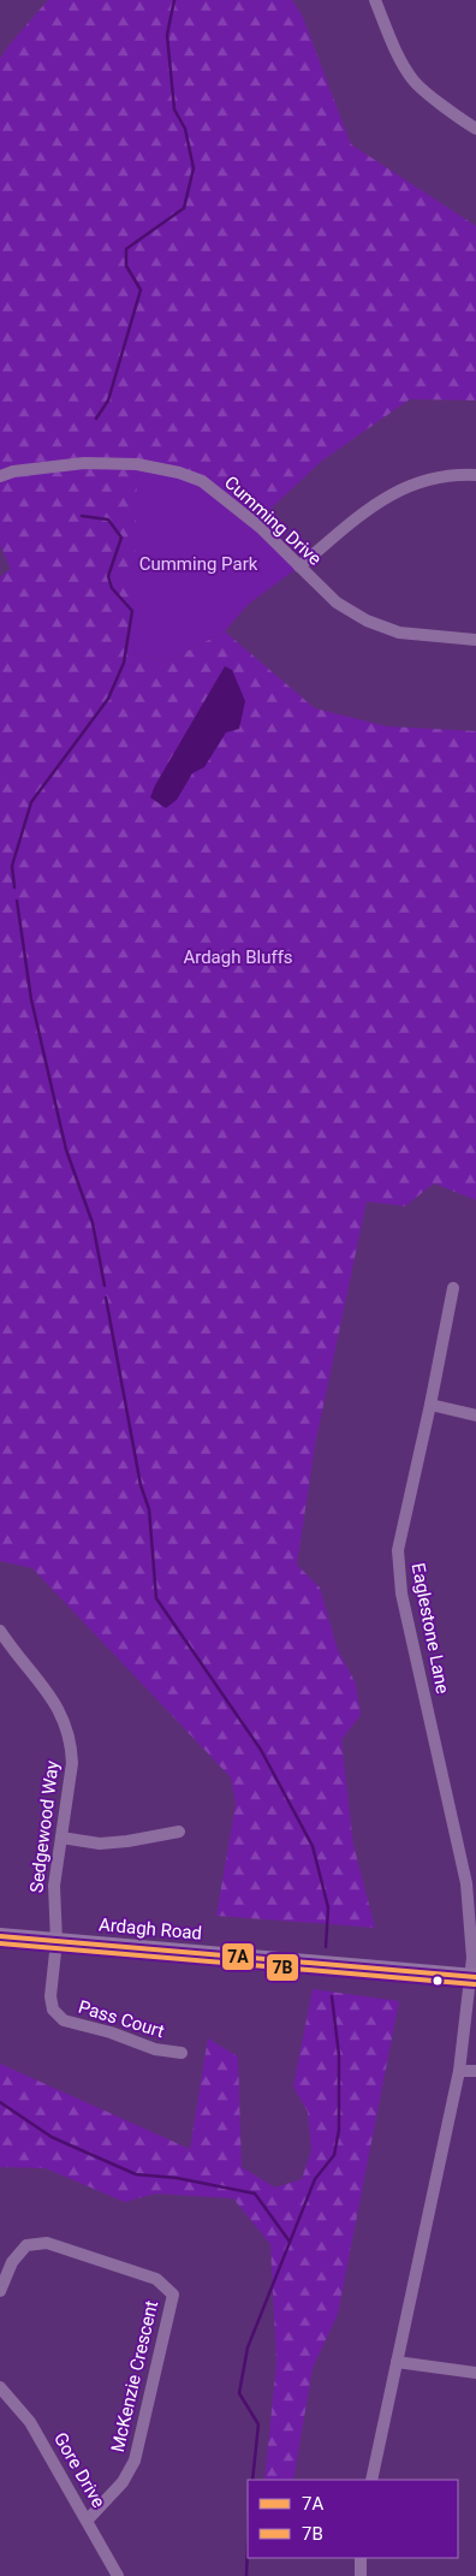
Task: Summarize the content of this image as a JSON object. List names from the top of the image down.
{
  "streets": {
    "street": [
      "Cumming Drive",
      "Eaglestone Lane",
      "Sedgewood Way",
      "Ardagh Road",
      "Pass Court",
      "McKenzie Crescent",
      "Gore Drive"
    ]
  },
  "crossings": [
    ["Eaglestone Lane", "Ardagh Road"],
    ["Sedgewood Way", "Ardagh Road"],
    ["Sedgewood Way", "Pass Court"],
    ["Ardagh Road", "Pass Court"],
    ["McKenzie Crescent", "Gore Drive"]
  ],
  "parks": ["Cumming Park", "Ardagh Bluffs"],
  "lines": ["transit line 7A", "transit line 7B"],
  "legend": ["7A", "7B"]
}
